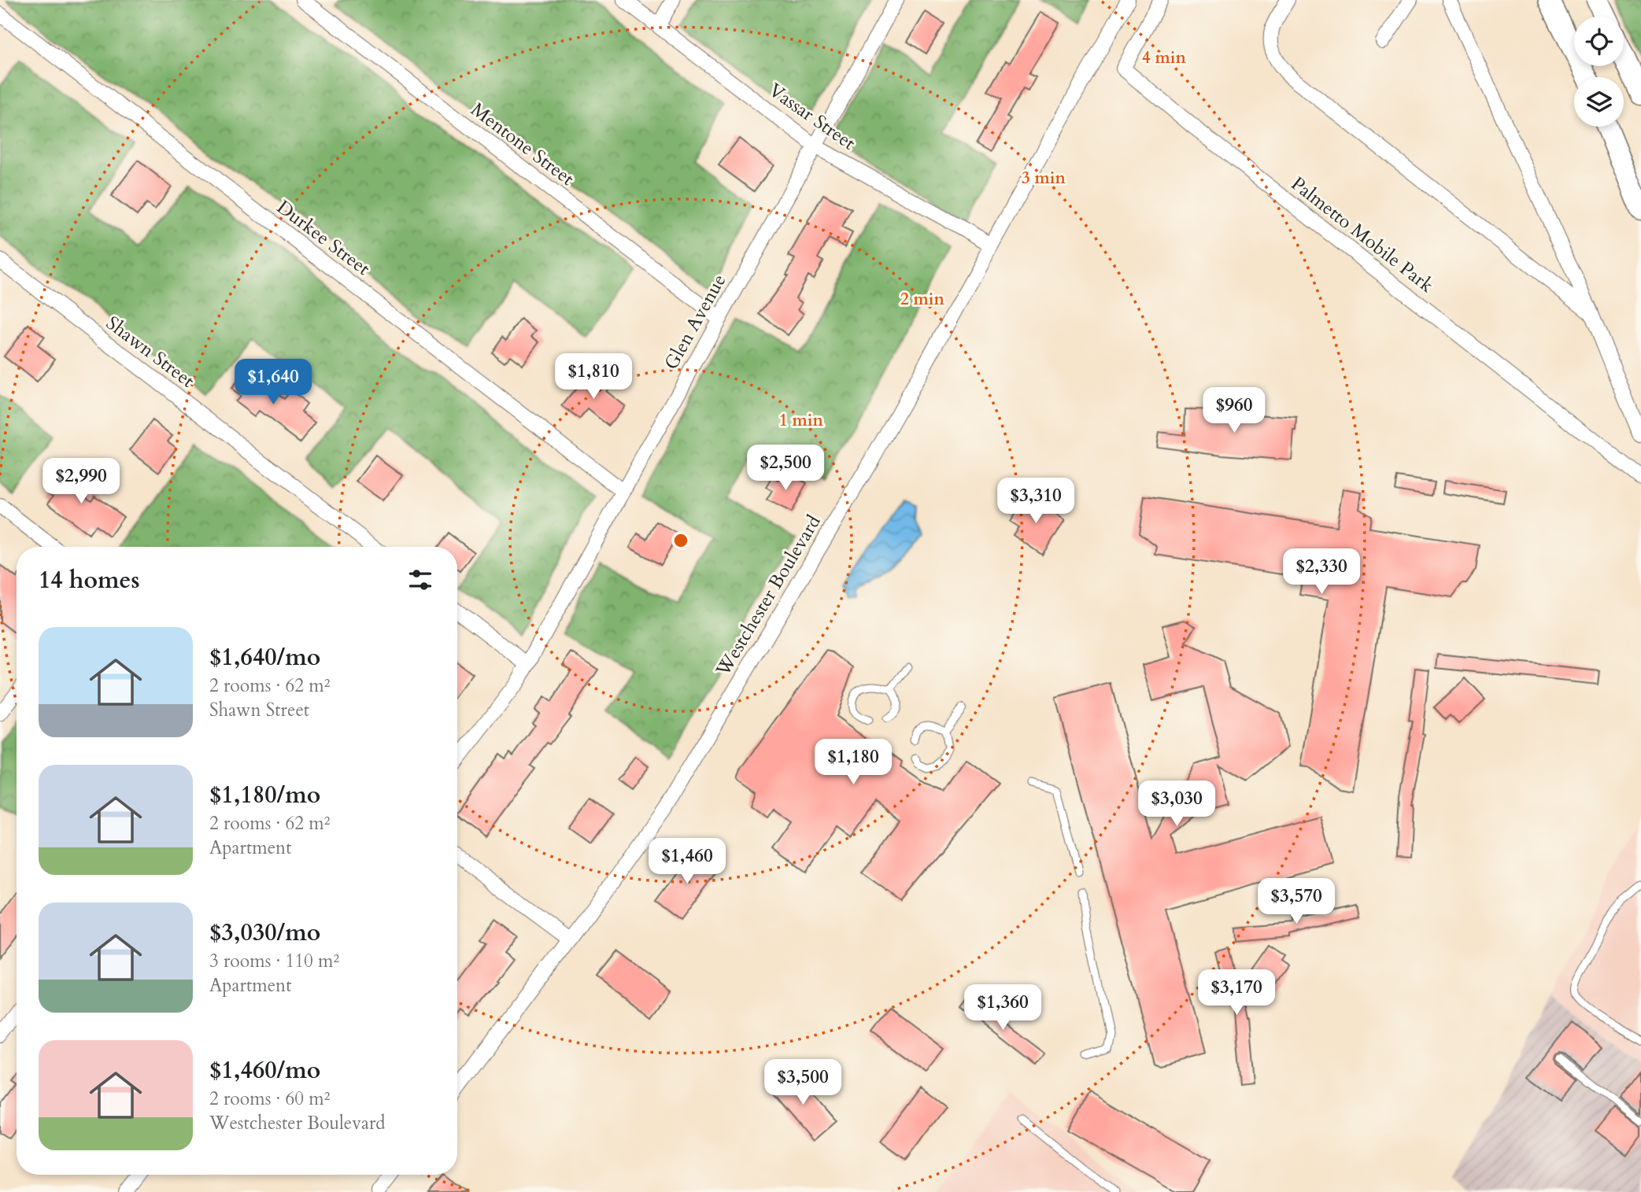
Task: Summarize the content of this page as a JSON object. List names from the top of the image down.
{
  "streets": {
    "street": [
      "Vassar Street",
      "Mentone Street",
      "Palmetto Mobile Park",
      "Durkee Street",
      "Glen Avenue",
      "Shawn Street",
      "Westchester Boulevard"
    ]
  },
  "crossings": [
    ["Vassar Street", "Glen Avenue"],
    ["Vassar Street", "Westchester Boulevard"],
    ["Mentone Street", "Glen Avenue"],
    ["Durkee Street", "Glen Avenue"]
  ],
  "page": {
    "price": [
      "$1,810",
      "$1,640",
      "$960",
      "$2,500",
      "$2,990",
      "$3,310",
      "$2,330",
      "$1,180",
      "$3,030",
      "$1,460",
      "$3,570",
      "$3,170",
      "$1,360",
      "$3,500"
    ],
    "heading": "14 homes",
    "list": [
      {
        "name": "$1,640/mo",
        "note": "2 rooms · 62 m² · Shawn Street"
      },
      {
        "name": "$1,180/mo",
        "note": "2 rooms · 62 m² · Apartment"
      },
      {
        "name": "$3,030/mo",
        "note": "3 rooms · 110 m² · Apartment"
      },
      {
        "name": "$1,460/mo",
        "note": "2 rooms · 60 m² · Westchester Boulevard"
      }
    ]
  },
  "rings": [
    "4 min",
    "3 min",
    "2 min",
    "1 min"
  ]
}
